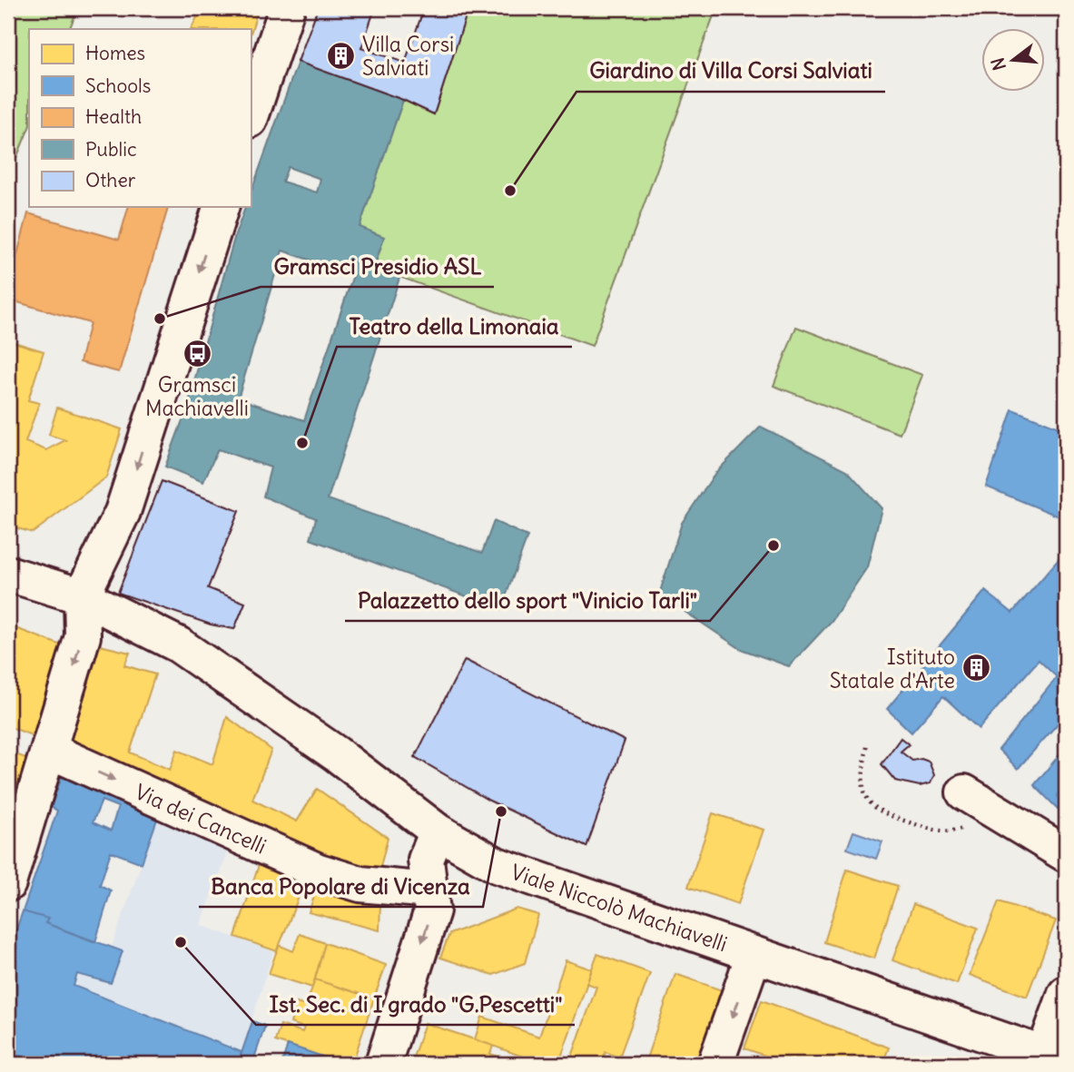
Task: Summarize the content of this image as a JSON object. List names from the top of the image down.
{
  "streets": {
    "street": ["Via dei Cancelli", "Viale Niccolò Machiavelli"]
  },
  "one_way": ["Via dei Cancelli"],
  "places": {
    "building": ["Villa Corsi Salviati", "Istituto Statale d'Arte"],
    "other": [
      "Giardino di Villa Corsi Salviati",
      "Gramsci Presidio ASL",
      "Teatro della Limonaia",
      "Palazzetto dello sport \"Vinicio Tarli\"",
      "Banca Popolare di Vicenza",
      "Ist. Sec. di I grado \"G.Pescetti\""
    ],
    "bus stop": ["Gramsci Machiavelli"]
  },
  "legend": [
    "Homes",
    "Schools",
    "Health",
    "Public",
    "Other"
  ],
  "north": "left"
}
